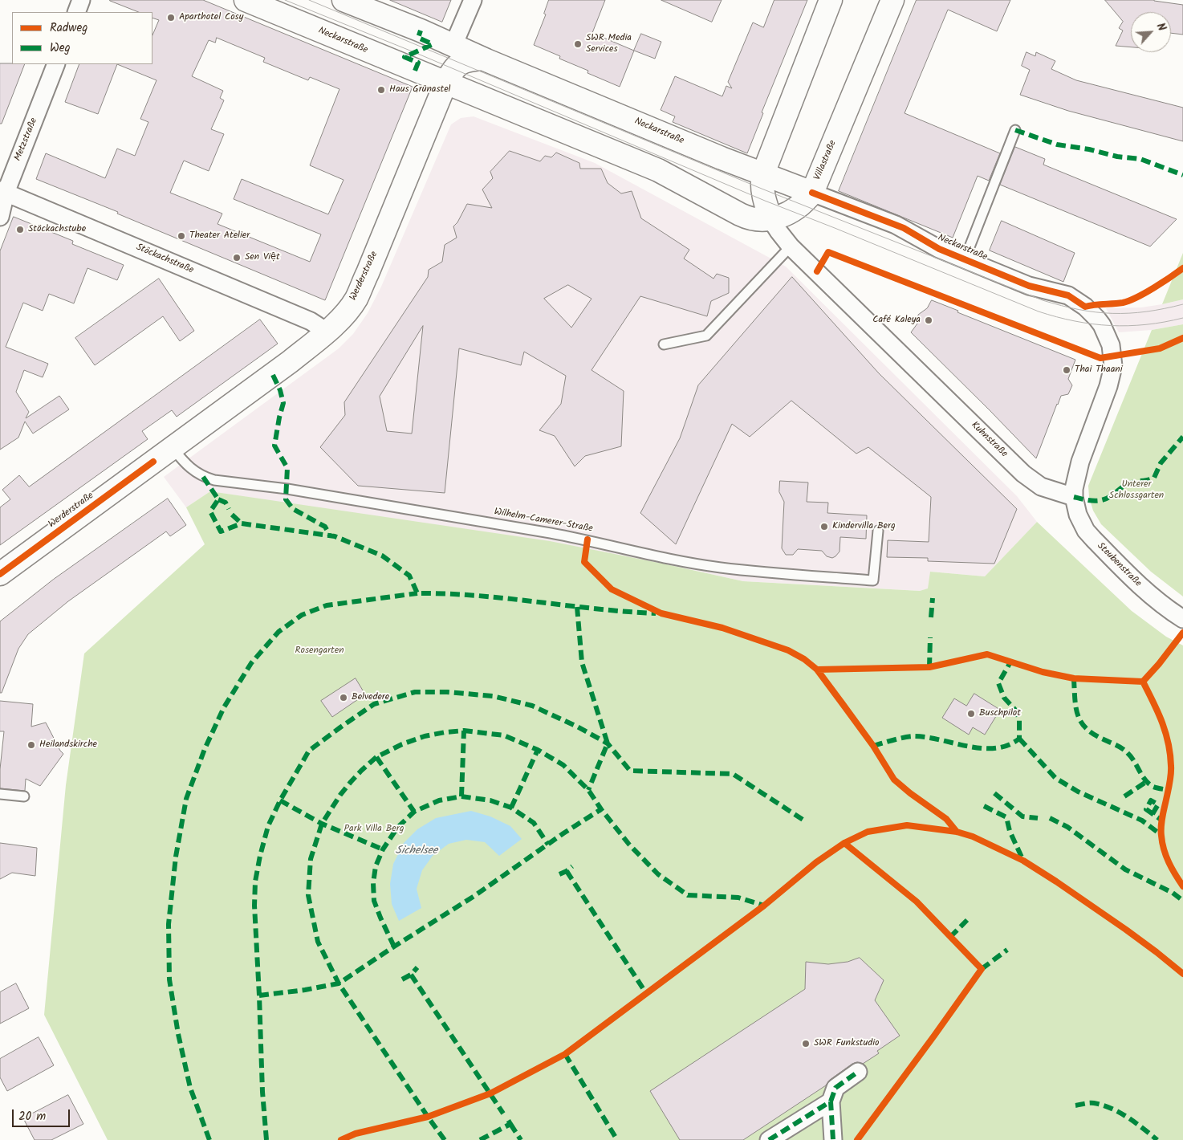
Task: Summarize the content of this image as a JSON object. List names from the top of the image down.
{
  "streets": {
    "street": [
      "Neckarstraße",
      "Metzstraße",
      "Villastraße",
      "Stöckachstraße",
      "Werderstraße",
      "Kuhnstraße",
      "Steubenstraße"
    ],
    "lane": ["Wilhelm-Camerer-Straße"]
  },
  "crossings": [
    ["Neckarstraße", "Villastraße"],
    ["Neckarstraße", "Werderstraße"],
    ["Neckarstraße", "Kuhnstraße"],
    ["Neckarstraße", "Steubenstraße"],
    ["Metzstraße", "Stöckachstraße"],
    ["Villastraße", "Kuhnstraße"],
    ["Stöckachstraße", "Werderstraße"],
    ["Werderstraße", "Wilhelm-Camerer-Straße"],
    ["Kuhnstraße", "Steubenstraße"]
  ],
  "water": ["Sichelsee"],
  "parks": ["Unterer Schlossgarten", "Rosengarten", "Park Villa Berg"],
  "places": [
    "Aparthotel Cosy",
    "SWR Media Services",
    "Haus Grünastel",
    "Stöckachstube",
    "Theater Atelier",
    "Sen Việt",
    "Café Kaleya",
    "Thai Thaani",
    "Kindervilla Berg",
    "Belvedere",
    "Buschpilot",
    "Heilandskirche",
    "SWR Funkstudio"
  ],
  "legend": ["Radweg", "Weg"],
  "scale_bar": "20 m",
  "north": "top right"
}
